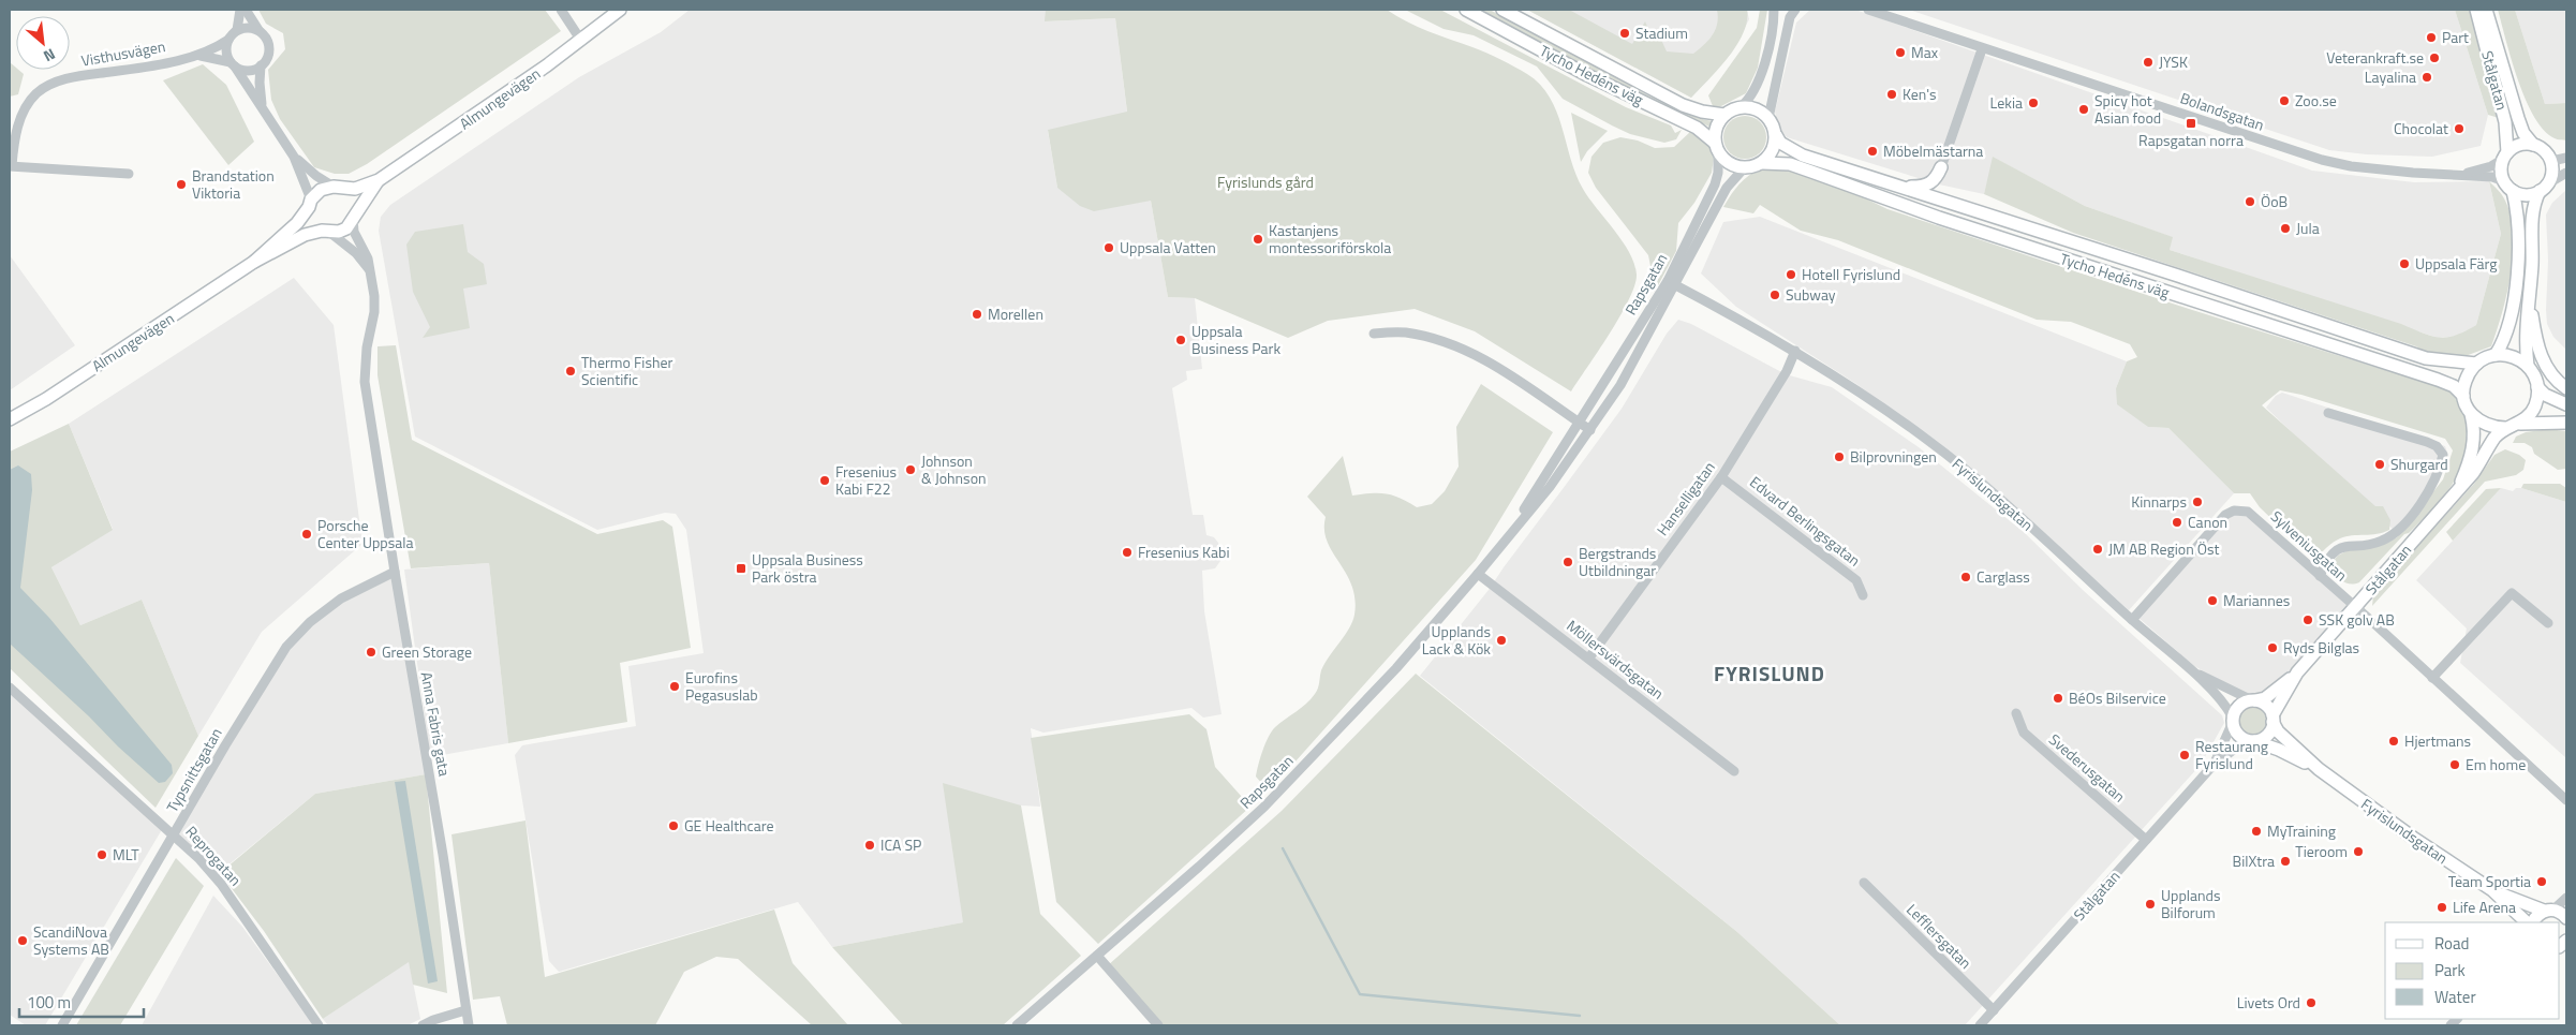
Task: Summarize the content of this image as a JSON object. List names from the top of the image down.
{
  "streets": {
    "main road": [
      "Tycho Hedéns väg",
      "Stålgatan",
      "Almungevägen",
      "Fyrislundsgatan"
    ],
    "street": [
      "Visthusvägen",
      "Bolandsgatan",
      "Rapsgatan",
      "Hanselligatan",
      "Edvard Berlingsgatan",
      "Sylveniusgatan",
      "Möllersvärdsgatan",
      "Anna Fabris gata",
      "Svederusgatan",
      "Typsnittsgatan",
      "Reprogatan",
      "Lefflersgatan"
    ]
  },
  "crossings": [
    ["Tycho Hedéns väg", "Stålgatan"],
    ["Tycho Hedéns väg", "Rapsgatan"],
    ["Stålgatan", "Bolandsgatan"],
    ["Stålgatan", "Fyrislundsgatan"],
    ["Stålgatan", "Sylveniusgatan"],
    ["Stålgatan", "Svederusgatan"],
    ["Stålgatan", "Lefflersgatan"],
    ["Almungevägen", "Anna Fabris gata"],
    ["Rapsgatan", "Fyrislundsgatan"],
    ["Rapsgatan", "Möllersvärdsgatan"],
    ["Fyrislundsgatan", "Hanselligatan"],
    ["Fyrislundsgatan", "Sylveniusgatan"],
    ["Hanselligatan", "Edvard Berlingsgatan"],
    ["Hanselligatan", "Möllersvärdsgatan"],
    ["Anna Fabris gata", "Typsnittsgatan"],
    ["Typsnittsgatan", "Reprogatan"]
  ],
  "districts": ["FYRISLUND"],
  "parks": ["Fyrislunds gård"],
  "places": {
    "other": [
      "Stadium",
      "Part",
      "Max",
      "Veterankraft.se",
      "JYSK",
      "Layalina",
      "Ken's",
      "Zoo.se",
      "Lekia",
      "Spicy hot Asian food",
      "Chocolat",
      "Möbelmästarna",
      "Brandstation Viktoria",
      "ÖoB",
      "Jula",
      "Kastanjens montessoriförskola",
      "Uppsala Vatten",
      "Uppsala Färg",
      "Hotell Fyrislund",
      "Subway",
      "Morellen",
      "Uppsala Business Park",
      "Thermo Fisher Scientific",
      "Bilprovningen",
      "Shurgard",
      "Johnson & Johnson",
      "Fresenius Kabi F22",
      "Kinnarps",
      "Canon",
      "Porsche Center Uppsala",
      "JM AB Region Öst",
      "Fresenius Kabi",
      "Bergstrands Utbildningar",
      "Carglass",
      "Mariannes",
      "SSK golv AB",
      "Upplands Lack & Kök",
      "Ryds Bilglas",
      "Green Storage",
      "Eurofins Pegasuslab",
      "BéOs Bilservice",
      "Hjertmans",
      "Restaurang Fyrislund",
      "Em home",
      "GE Healthcare",
      "MyTraining",
      "ICA SP",
      "Tieroom",
      "MLT",
      "BilXtra",
      "Team Sportia",
      "Upplands Bilforum",
      "Life Arena",
      "ScandiNova Systems AB",
      "Livets Ord"
    ],
    "transit": ["Rapsgatan norra", "Uppsala Business Park östra"]
  },
  "legend": ["Road", "Park", "Water"],
  "scale_bar": "100 m",
  "north": "bottom right"
}
